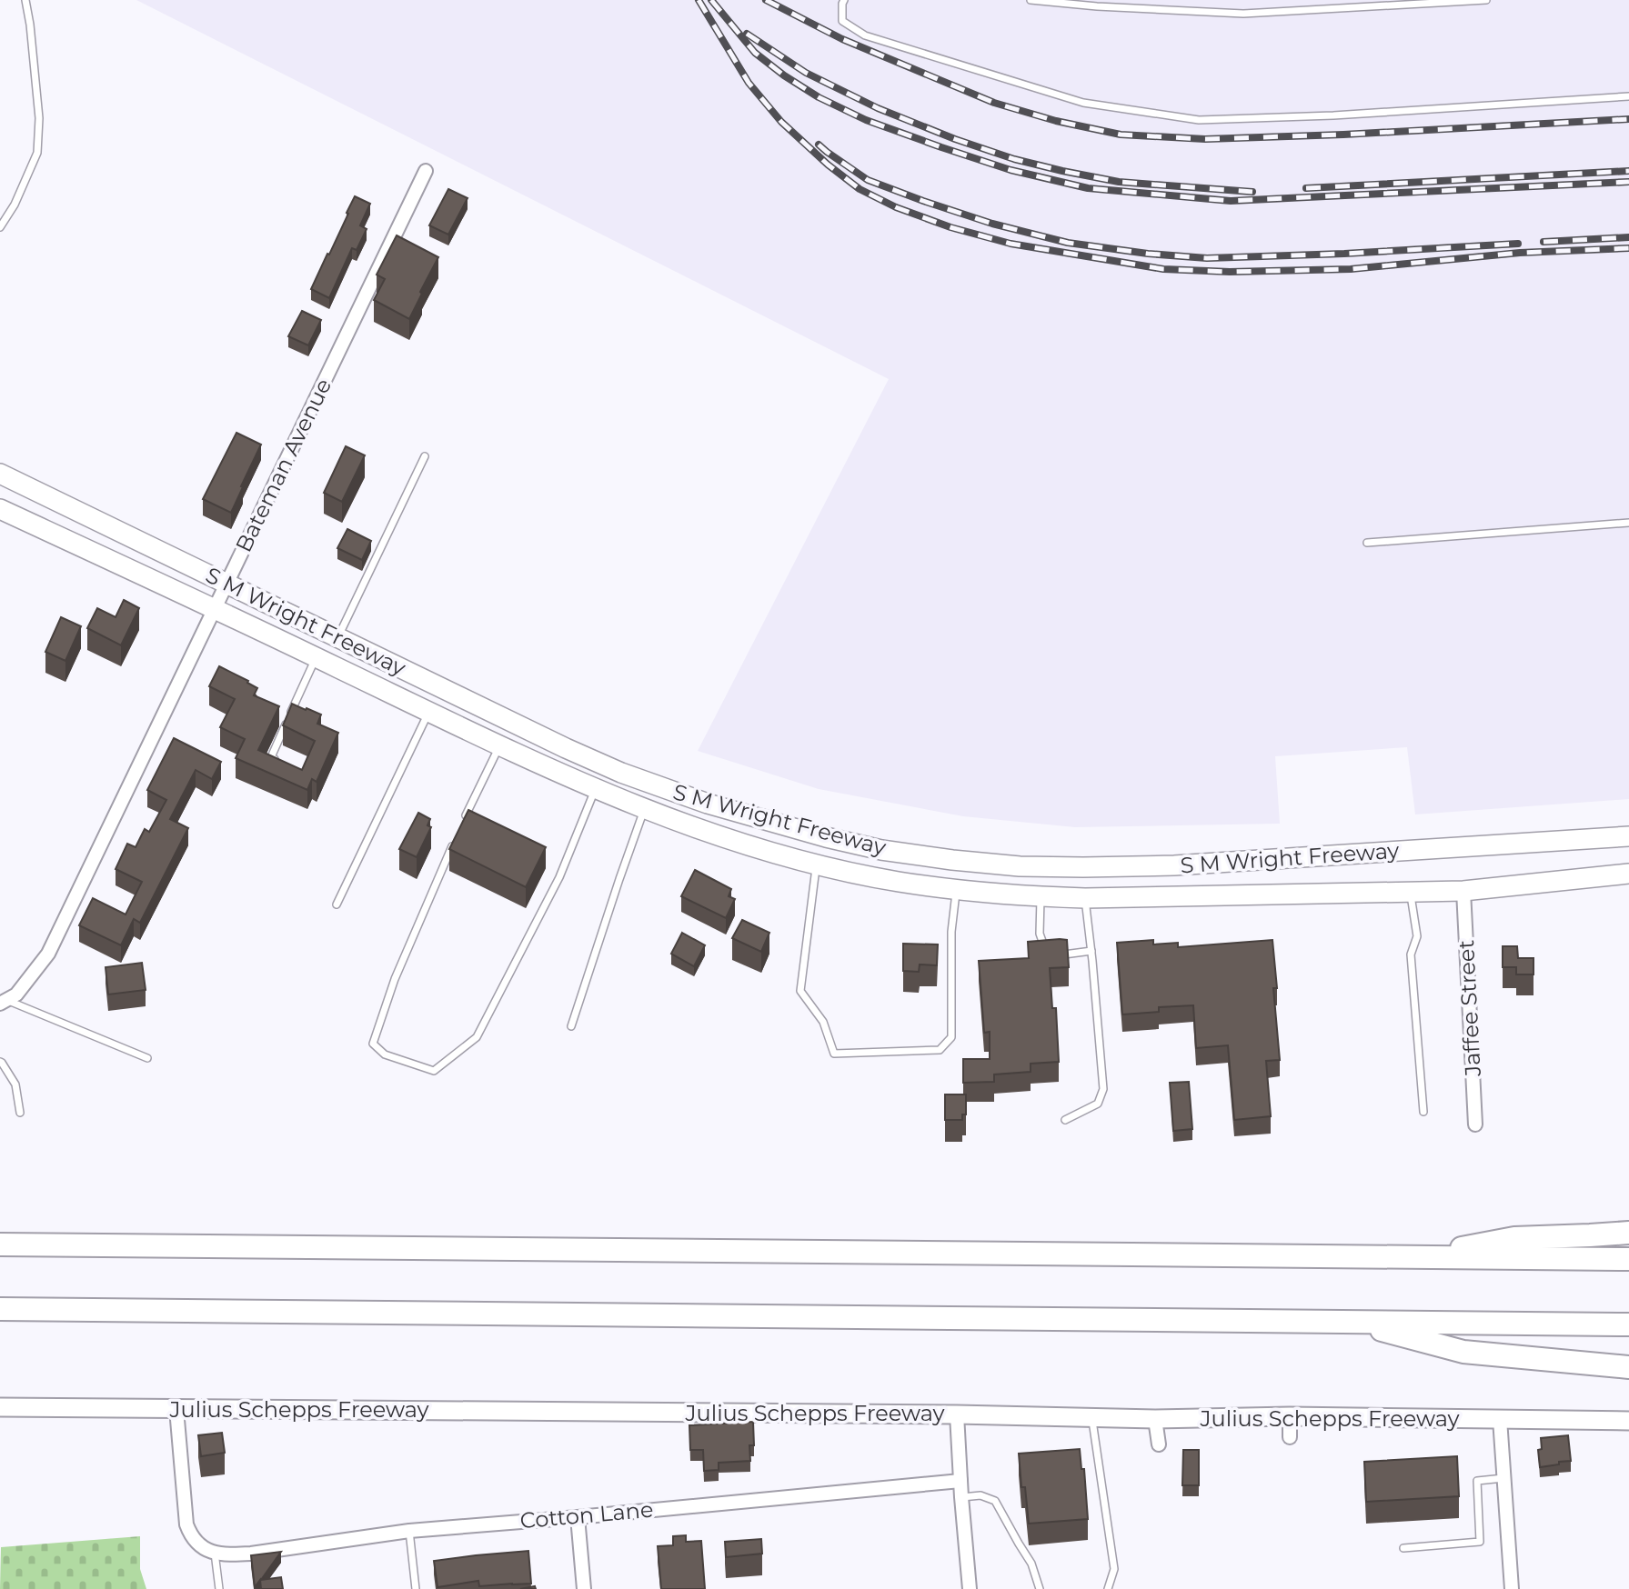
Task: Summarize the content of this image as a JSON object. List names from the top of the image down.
{
  "streets": {
    "main road": ["S M Wright Freeway", "Julius Schepps Freeway"],
    "street": ["Bateman Avenue", "Jaffee Street", "Cotton Lane"]
  },
  "crossings": [
    ["Bateman Avenue", "S M Wright Freeway"],
    ["S M Wright Freeway", "Jaffee Street"]
  ]
}
